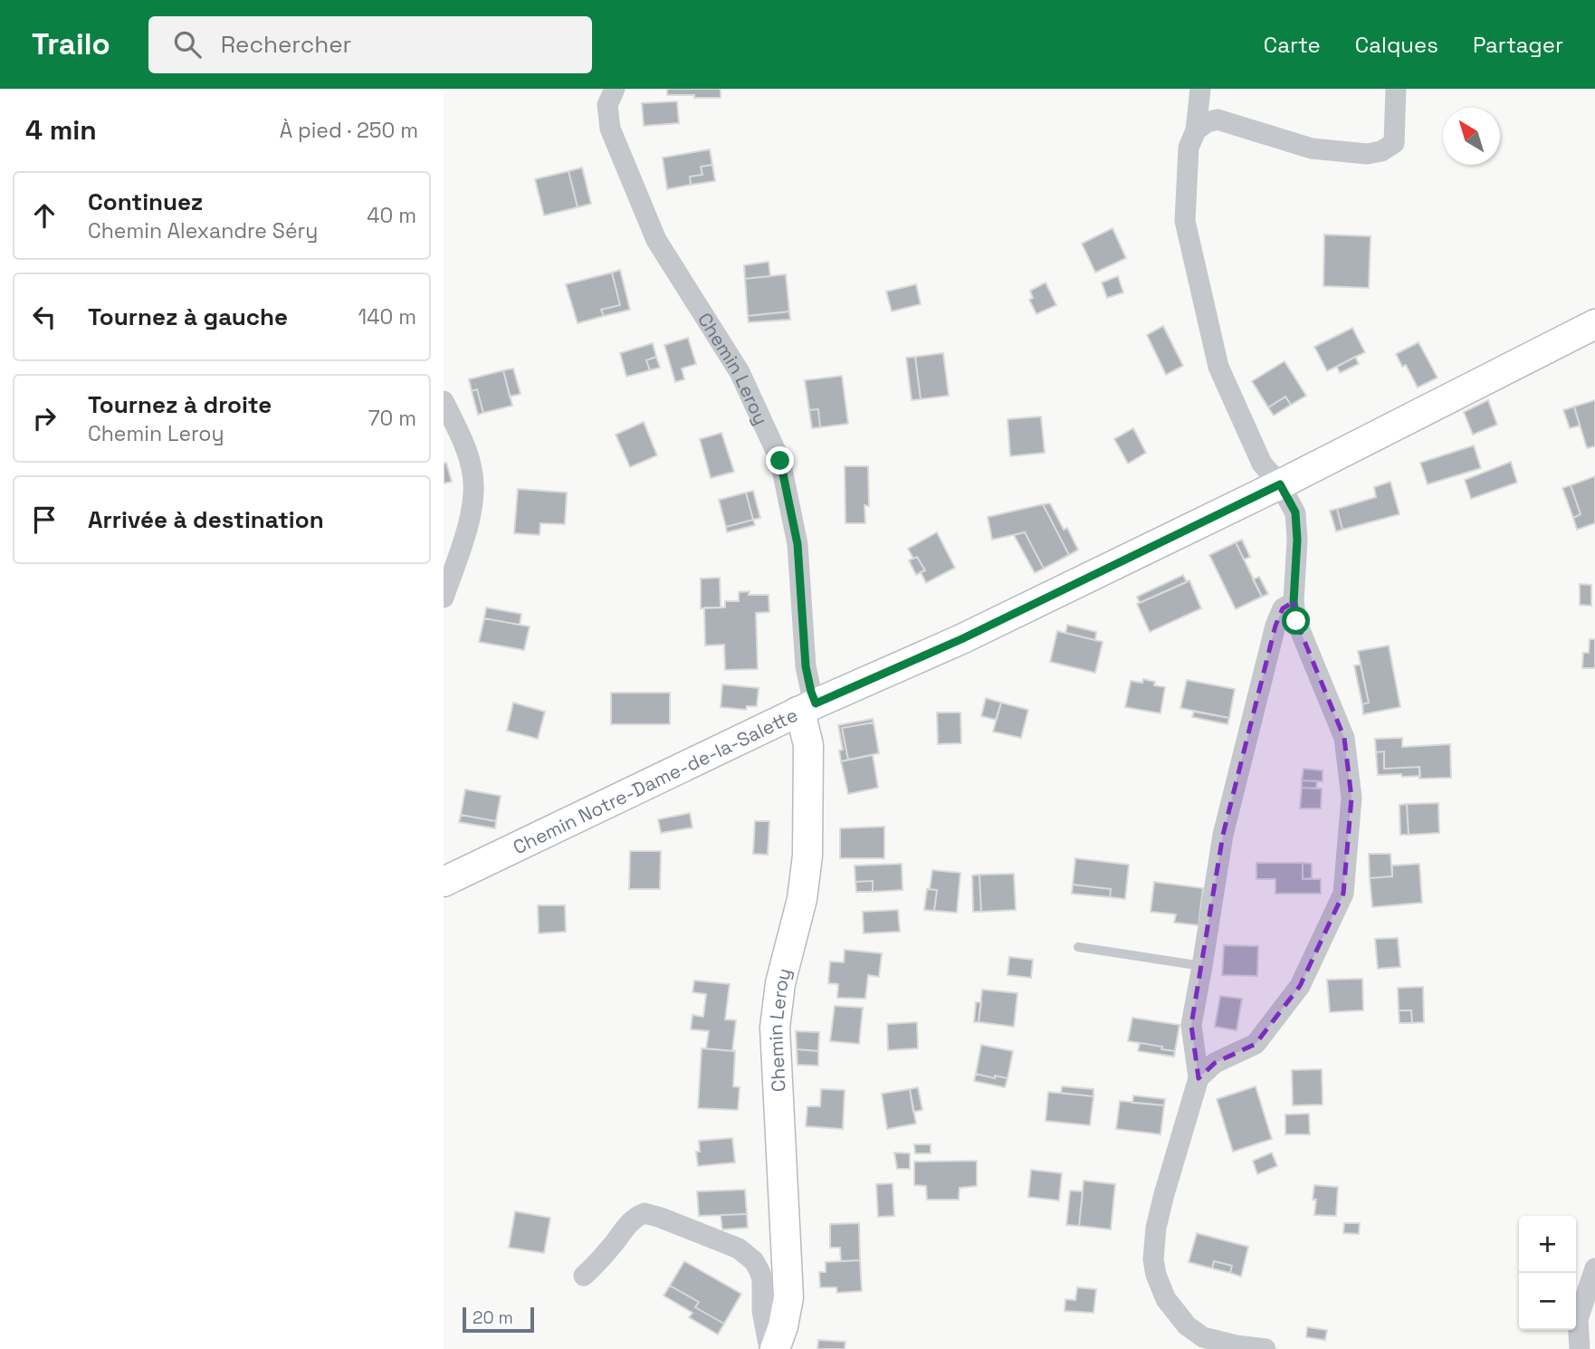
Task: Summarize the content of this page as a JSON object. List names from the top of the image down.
{
  "streets": {
    "street": ["Chemin Leroy", "Chemin Notre-Dame-de-la-Salette"]
  },
  "crossings": [
    ["Chemin Leroy", "Chemin Notre-Dame-de-la-Salette"]
  ],
  "scale_bar": "20 m",
  "north": "top left",
  "page": {
    "header": "Trailo",
    "search": "Rechercher",
    "nav": ["Carte", "Calques", "Partager"],
    "heading": ["4 min", "À pied · 250 m"],
    "list": [
      ["Continuez", "Chemin Alexandre Séry", "40 m"],
      ["Tournez à gauche", "140 m"],
      ["Tournez à droite", "Chemin Leroy", "70 m"],
      "Arrivée à destination"
    ],
    "map_buttons": ["+", "−"],
    "scale": "20 m"
  }
}
